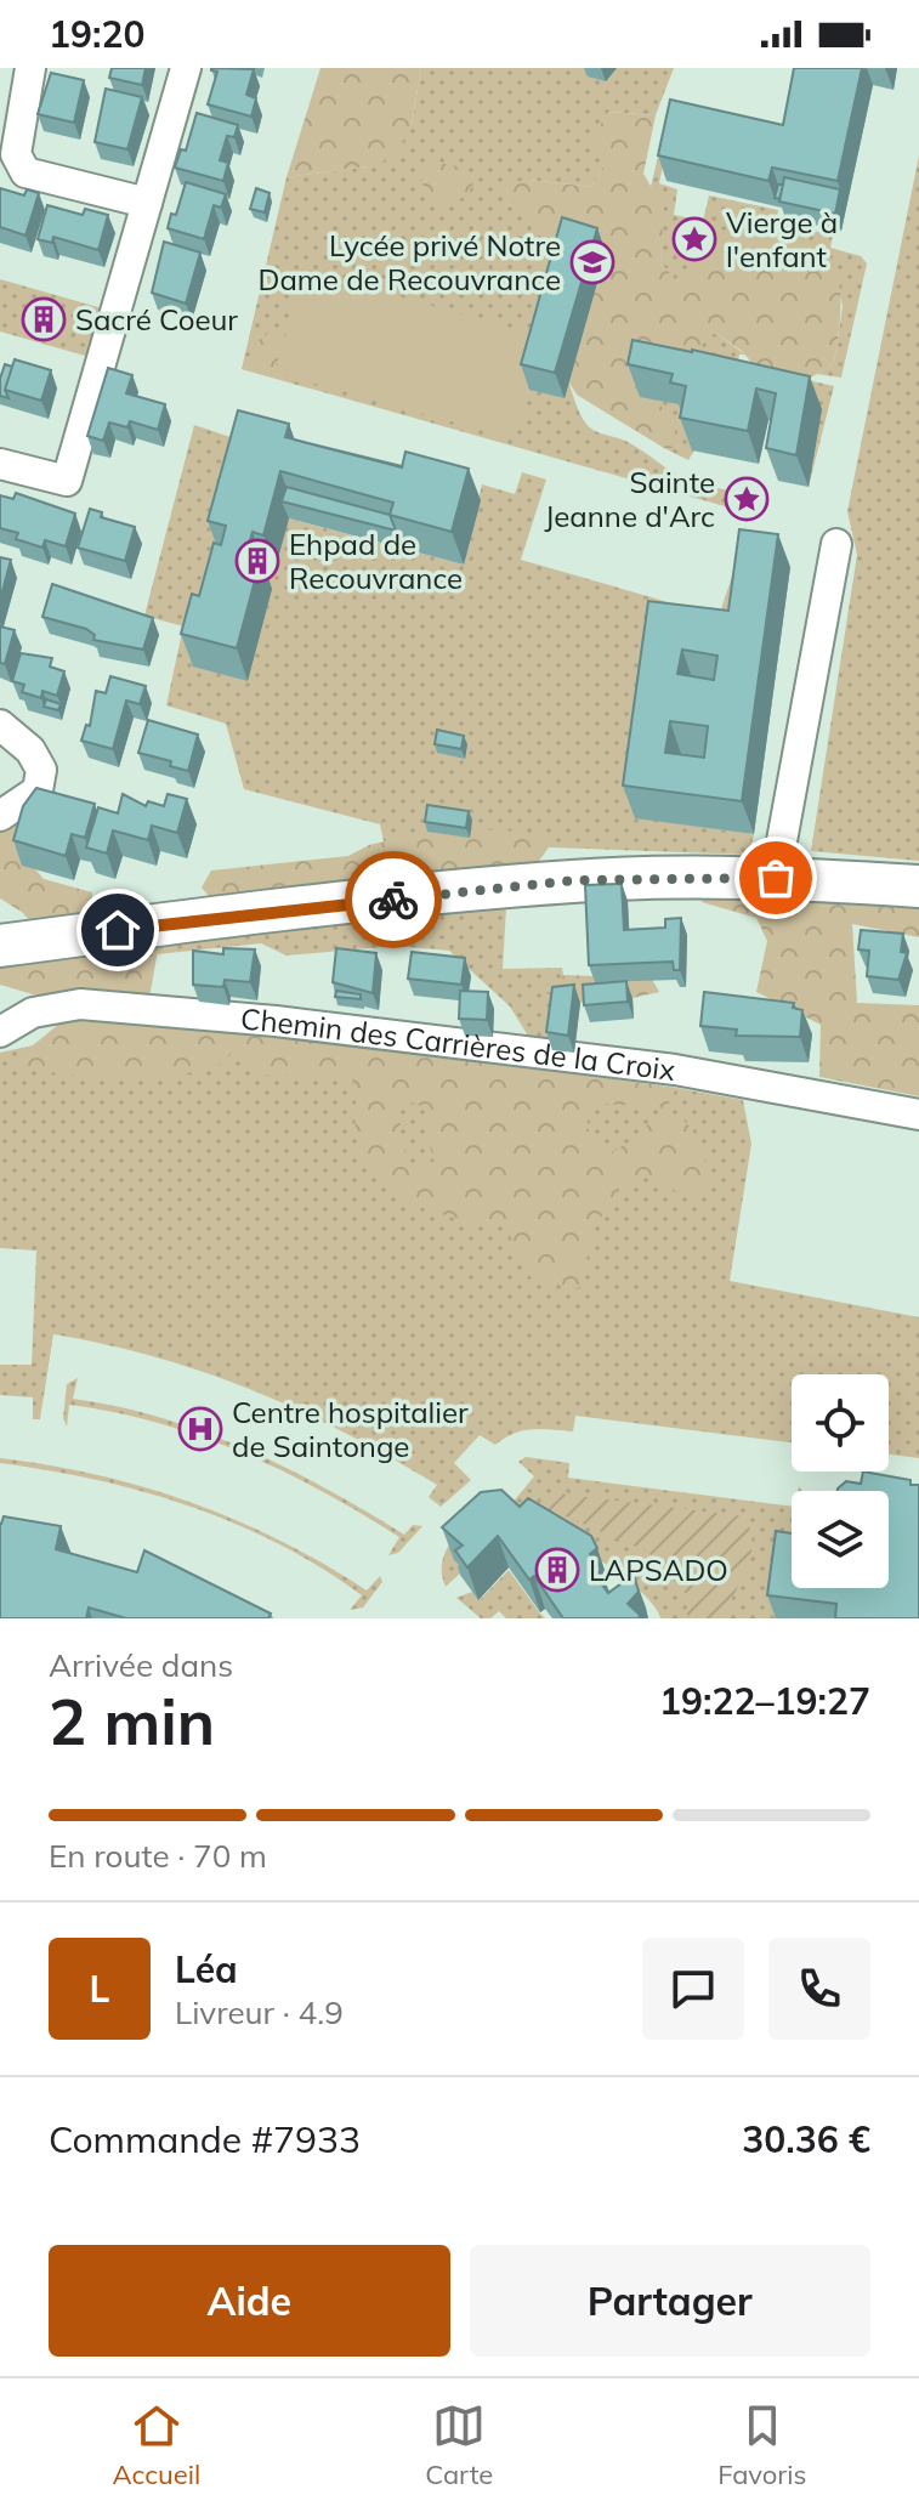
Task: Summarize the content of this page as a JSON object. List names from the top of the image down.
{
  "streets": {
    "street": ["Chemin des Carrières de la Croix"]
  },
  "places": {
    "place": ["Vierge à l'enfant", "Sainte Jeanne d'Arc"],
    "school or university": ["Lycée privé Notre Dame de Recouvrance"],
    "building": ["Sacré Coeur", "Ehpad de Recouvrance", "LAPSADO"],
    "hospital": ["Centre hospitalier de Saintonge"]
  },
  "page": {
    "status": "19:20",
    "heading": ["2 min", "Arrivée dans", "19:22–19:27"],
    "panel": [
      "Léa",
      "Livreur · 4.9",
      "Commande #7933",
      "30.36 €"
    ],
    "bar": "En route · 70 m",
    "round": "L",
    "buttons": ["Aide", "Partager"],
    "tabs": ["Accueil", "Carte", "Favoris"]
  }
}
